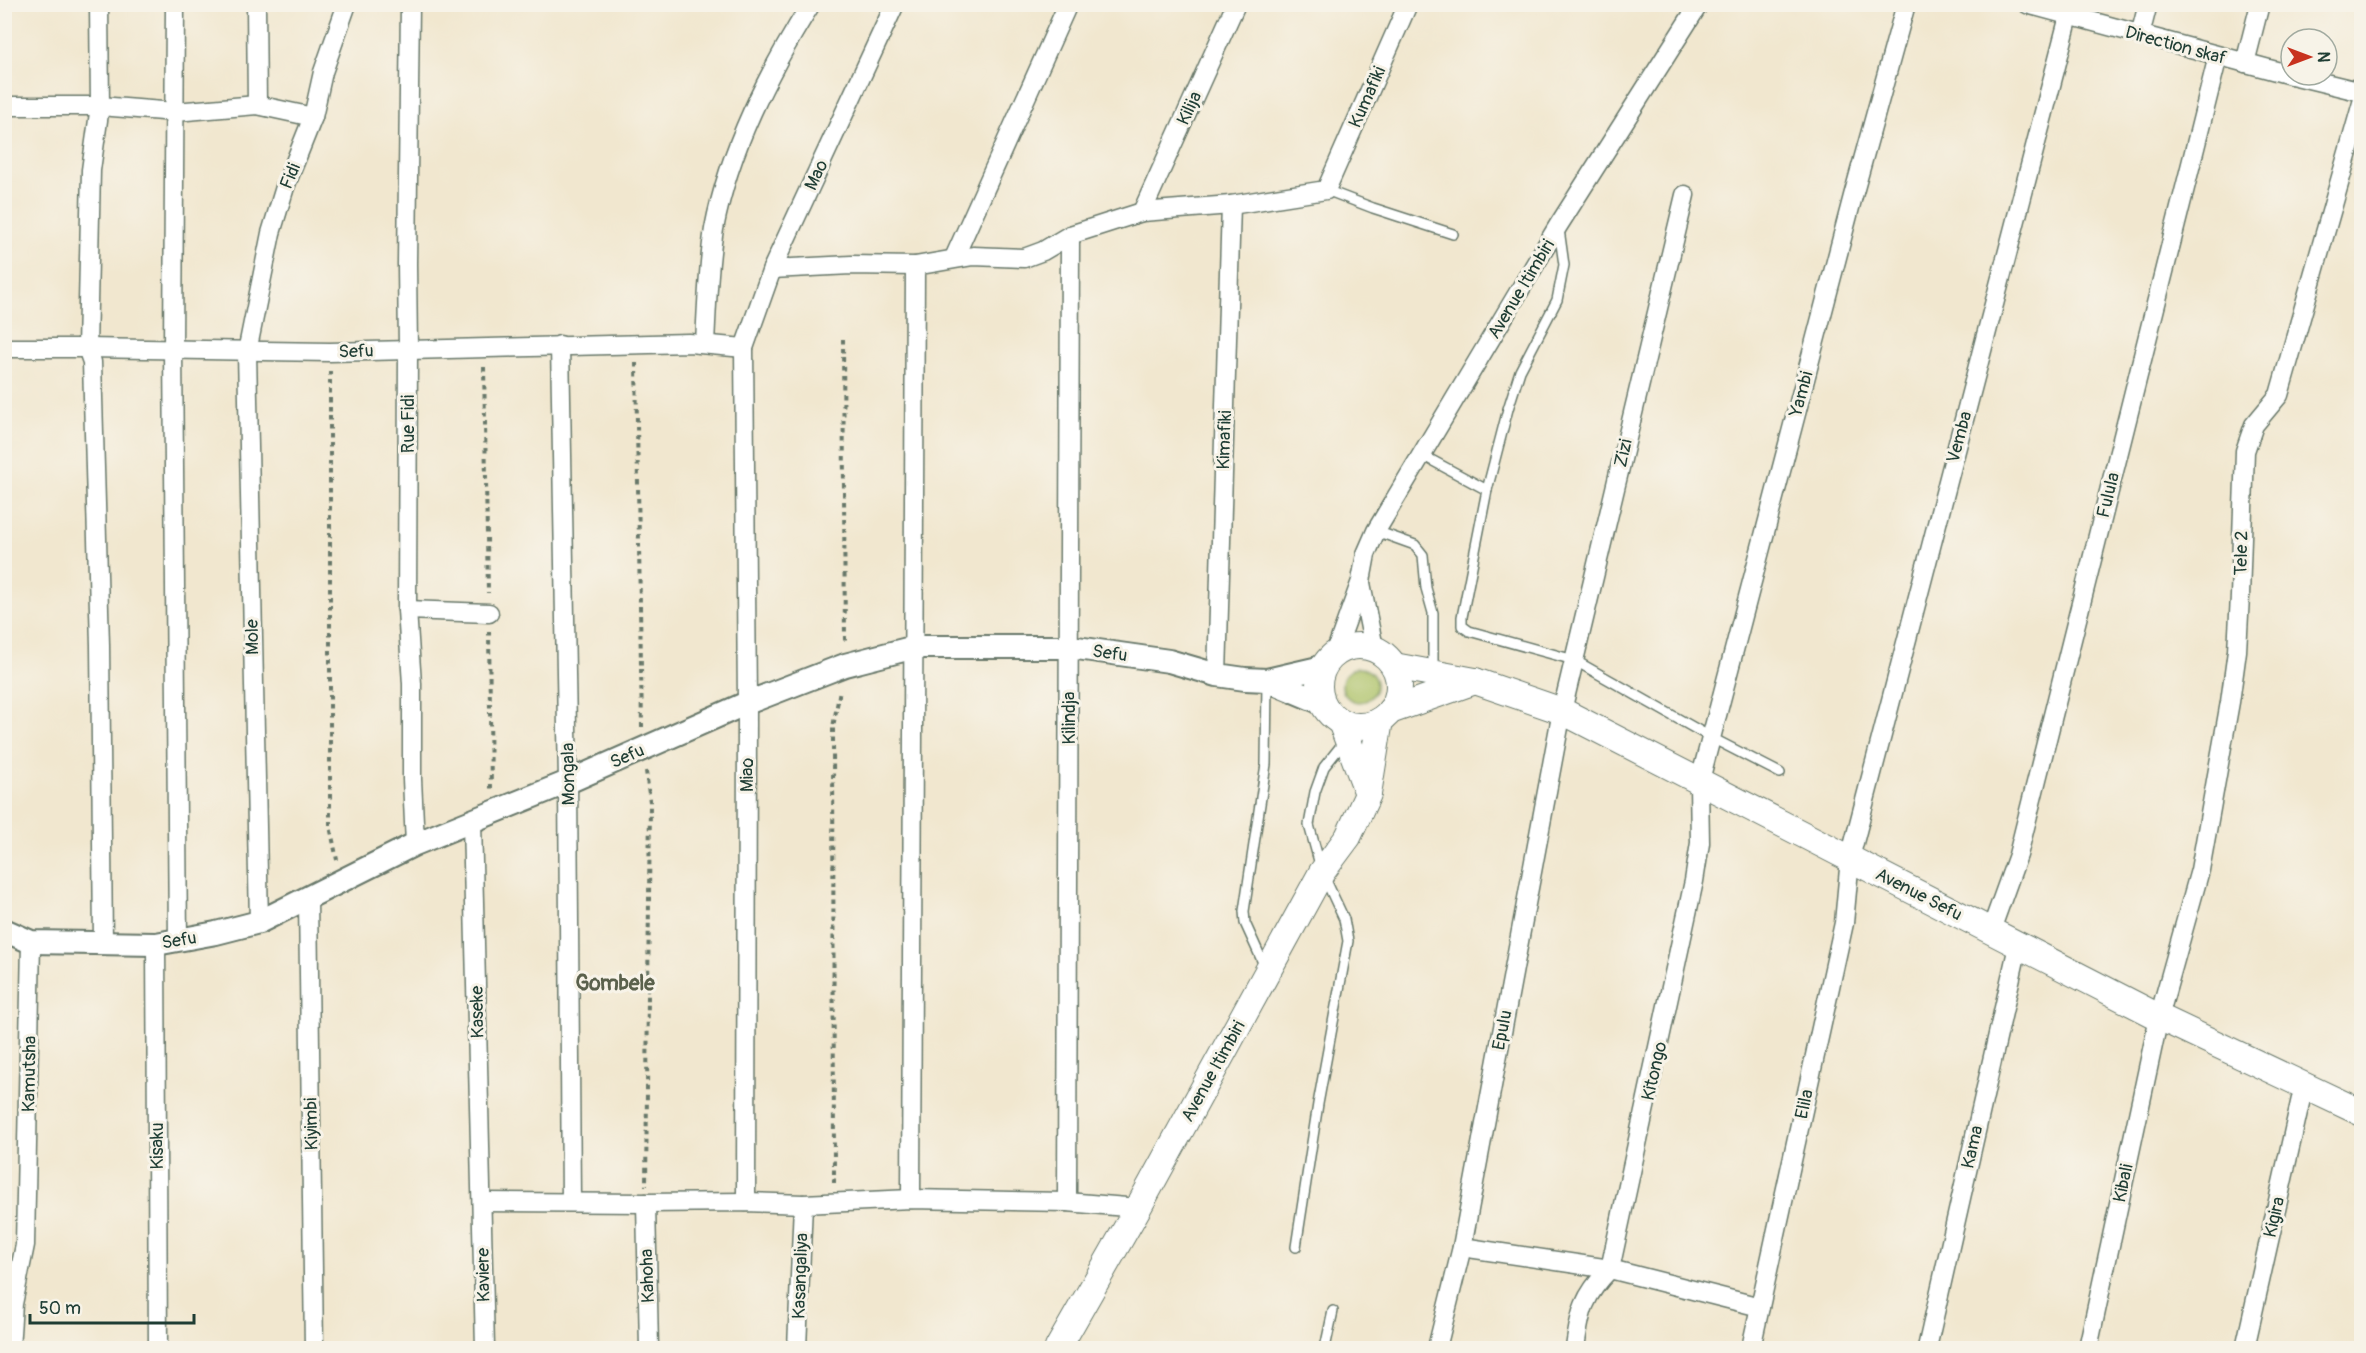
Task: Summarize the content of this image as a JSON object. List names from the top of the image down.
{
  "streets": {
    "main road": ["Avenue Itimbiri", "Avenue Sefu"],
    "street": [
      "Direction skaf",
      "Kumafiki",
      "Kilija",
      "Mao",
      "Fidi",
      "Sefu",
      "Yambi",
      "Rue Fidi",
      "Vemba",
      "Kimafiki",
      "Zizi",
      "Fulula",
      "Tele 2",
      "Mole",
      "Kilindja",
      "Mongala",
      "Miao",
      "Kaseke",
      "Epulu",
      "Kitongo",
      "Kamutsha",
      "Elila",
      "Kiyimbi",
      "Kisaku",
      "Kama",
      "Kibali",
      "Kigira",
      "Kaviere",
      "Kahoha",
      "Kasangaliya"
    ]
  },
  "crossings": [
    ["Direction skaf", "Vemba"],
    ["Direction skaf", "Fulula"],
    ["Mao", "Sefu"],
    ["Mao", "Miao"],
    ["Fidi", "Sefu"],
    ["Fidi", "Mole"],
    ["Avenue Itimbiri", "Avenue Sefu"],
    ["Sefu", "Rue Fidi"],
    ["Sefu", "Kimafiki"],
    ["Sefu", "Mole"],
    ["Sefu", "Kilindja"],
    ["Sefu", "Mongala"],
    ["Sefu", "Miao"],
    ["Sefu", "Kaseke"],
    ["Sefu", "Kamutsha"],
    ["Sefu", "Kiyimbi"],
    ["Sefu", "Kisaku"],
    ["Yambi", "Avenue Sefu"],
    ["Yambi", "Kitongo"],
    ["Vemba", "Avenue Sefu"],
    ["Vemba", "Elila"],
    ["Zizi", "Avenue Sefu"],
    ["Zizi", "Epulu"],
    ["Fulula", "Avenue Sefu"],
    ["Tele 2", "Avenue Sefu"],
    ["Tele 2", "Kibali"],
    ["Avenue Sefu", "Epulu"],
    ["Avenue Sefu", "Kitongo"],
    ["Avenue Sefu", "Elila"],
    ["Avenue Sefu", "Kama"],
    ["Avenue Sefu", "Kibali"],
    ["Avenue Sefu", "Kigira"],
    ["Kaseke", "Kaviere"]
  ],
  "districts": ["Gombele"],
  "scale_bar": "50 m",
  "north": "right"
}
